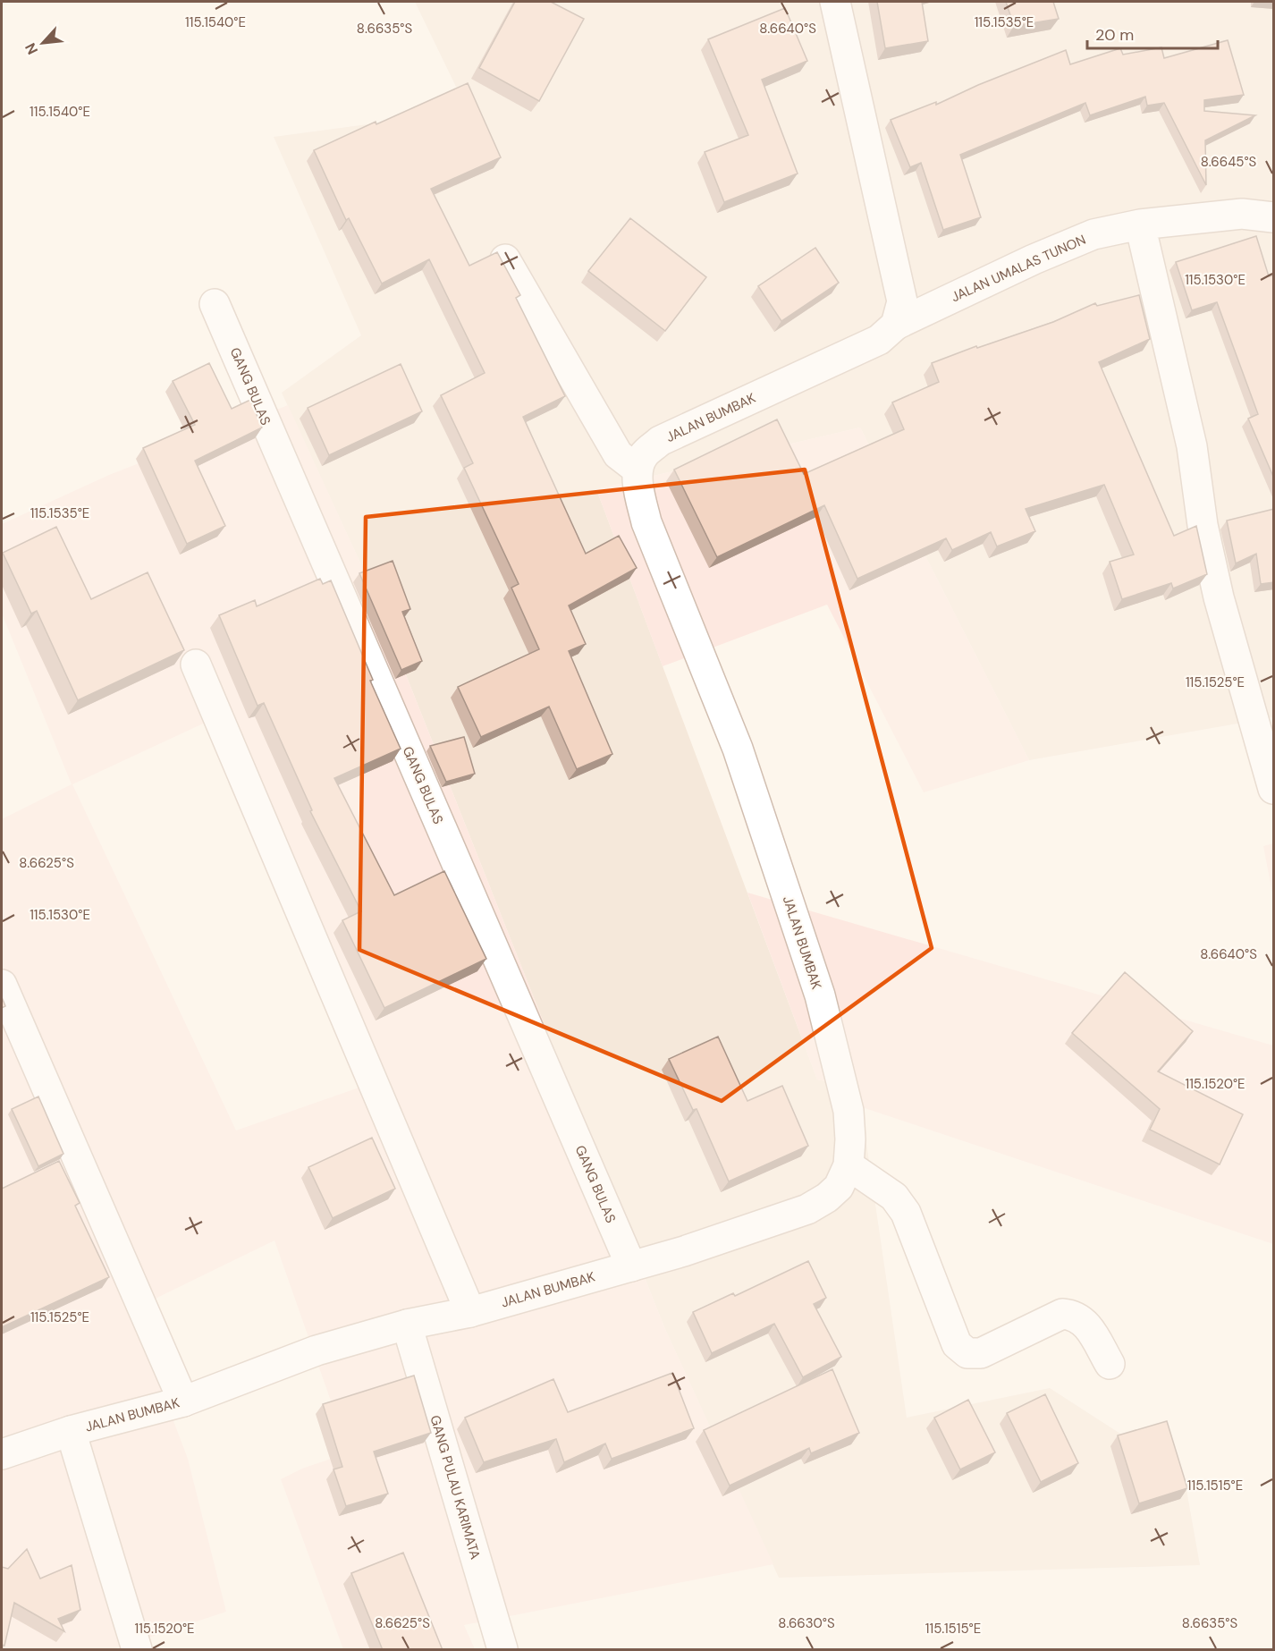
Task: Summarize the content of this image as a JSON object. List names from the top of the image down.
{
  "streets": {
    "street": [
      "JALAN UMALAS TUNON",
      "GANG BULAS",
      "JALAN BUMBAK",
      "GANG PULAU KARIMATA"
    ]
  },
  "crossings": [
    ["JALAN UMALAS TUNON", "JALAN BUMBAK"],
    ["GANG BULAS", "JALAN BUMBAK"],
    ["JALAN BUMBAK", "GANG PULAU KARIMATA"]
  ],
  "scale_bar": "20 m",
  "north": "bottom left",
  "coordinates": [
    "115.1540°E",
    "115.1535°E",
    "8.6635°S",
    "8.6640°S",
    "8.6645°S",
    "115.1530°E",
    "115.1525°E",
    "8.6625°S",
    "115.1520°E",
    "115.1515°E",
    "8.6630°S"
  ]
}
